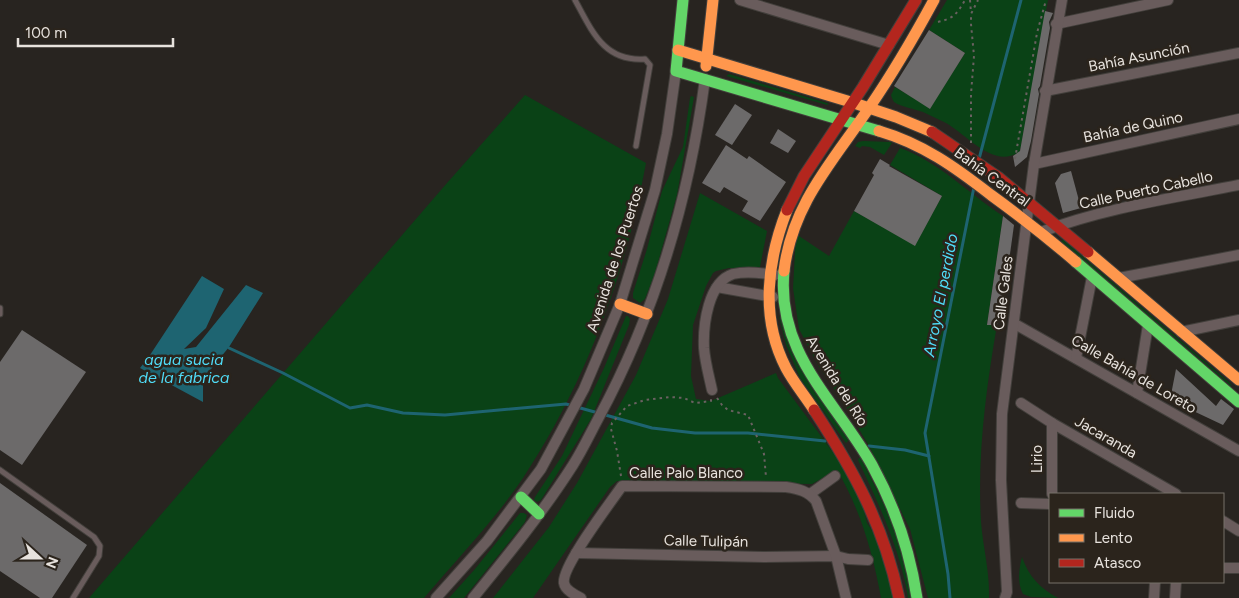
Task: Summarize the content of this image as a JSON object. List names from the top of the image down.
{
  "streets": {
    "street": [
      "Bahía Asunción",
      "Bahía de Quino",
      "Bahía Central",
      "Calle Puerto Cabello",
      "Avenida de los Puertos",
      "Calle Gales",
      "Calle Bahía de Loreto",
      "Avenida del Río",
      "Jacaranda",
      "Lirio",
      "Calle Palo Blanco",
      "Calle Tulipán"
    ]
  },
  "crossings": [
    ["Bahía Asunción", "Calle Gales"],
    ["Bahía de Quino", "Calle Gales"],
    ["Bahía Central", "Calle Puerto Cabello"],
    ["Bahía Central", "Avenida de los Puertos"],
    ["Bahía Central", "Calle Gales"],
    ["Bahía Central", "Avenida del Río"],
    ["Calle Gales", "Calle Bahía de Loreto"],
    ["Jacaranda", "Lirio"],
    ["Calle Palo Blanco", "Calle Tulipán"]
  ],
  "water": ["Arroyo El perdido", "agua sucia de la fabrica"],
  "legend": ["Fluido", "Lento", "Atasco"],
  "scale_bar": "100 m",
  "north": "right"
}
